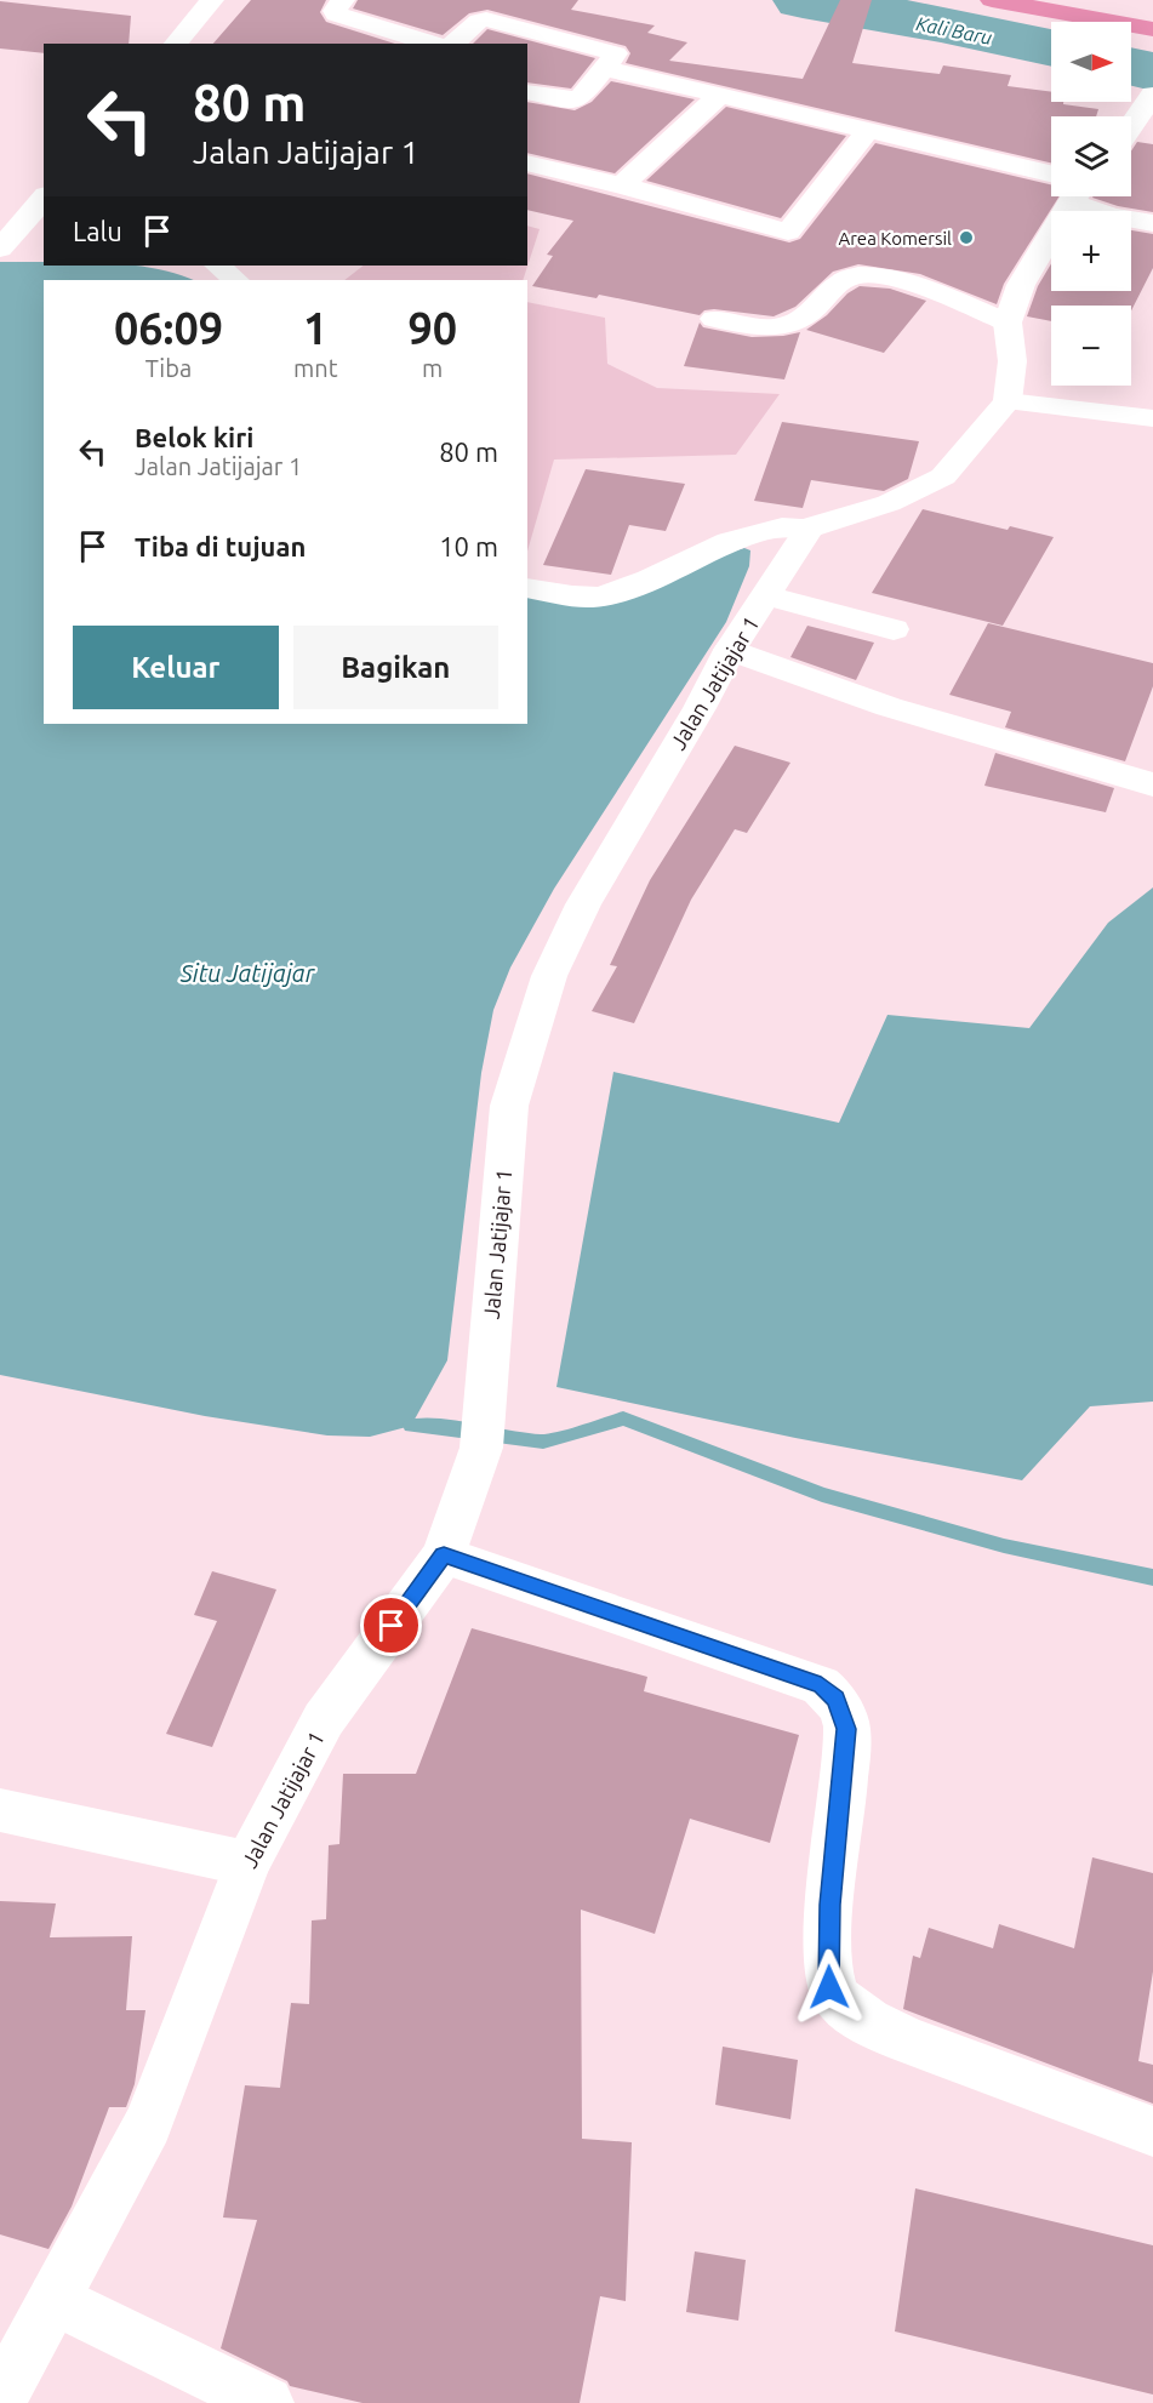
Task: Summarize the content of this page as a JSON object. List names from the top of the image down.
{
  "streets": {
    "street": ["Jalan Jatijajar 1"]
  },
  "water": ["Kali Baru", "Situ Jatijajar"],
  "places": ["Area Komersil"],
  "north": "right",
  "page": {
    "map_buttons": ["+", "−"],
    "turn": ["80 m", "Jalan Jatijajar 1"],
    "then": "Lalu",
    "eta": [
      "06:09",
      "Tiba",
      "1",
      "mnt",
      "90",
      "m"
    ],
    "list": [
      {
        "name": "Belok kiri",
        "note": "Jalan Jatijajar 1",
        "value": "80 m"
      },
      {
        "name": "Tiba di tujuan",
        "value": "10 m"
      }
    ],
    "buttons": ["Keluar", "Bagikan"]
  }
}
